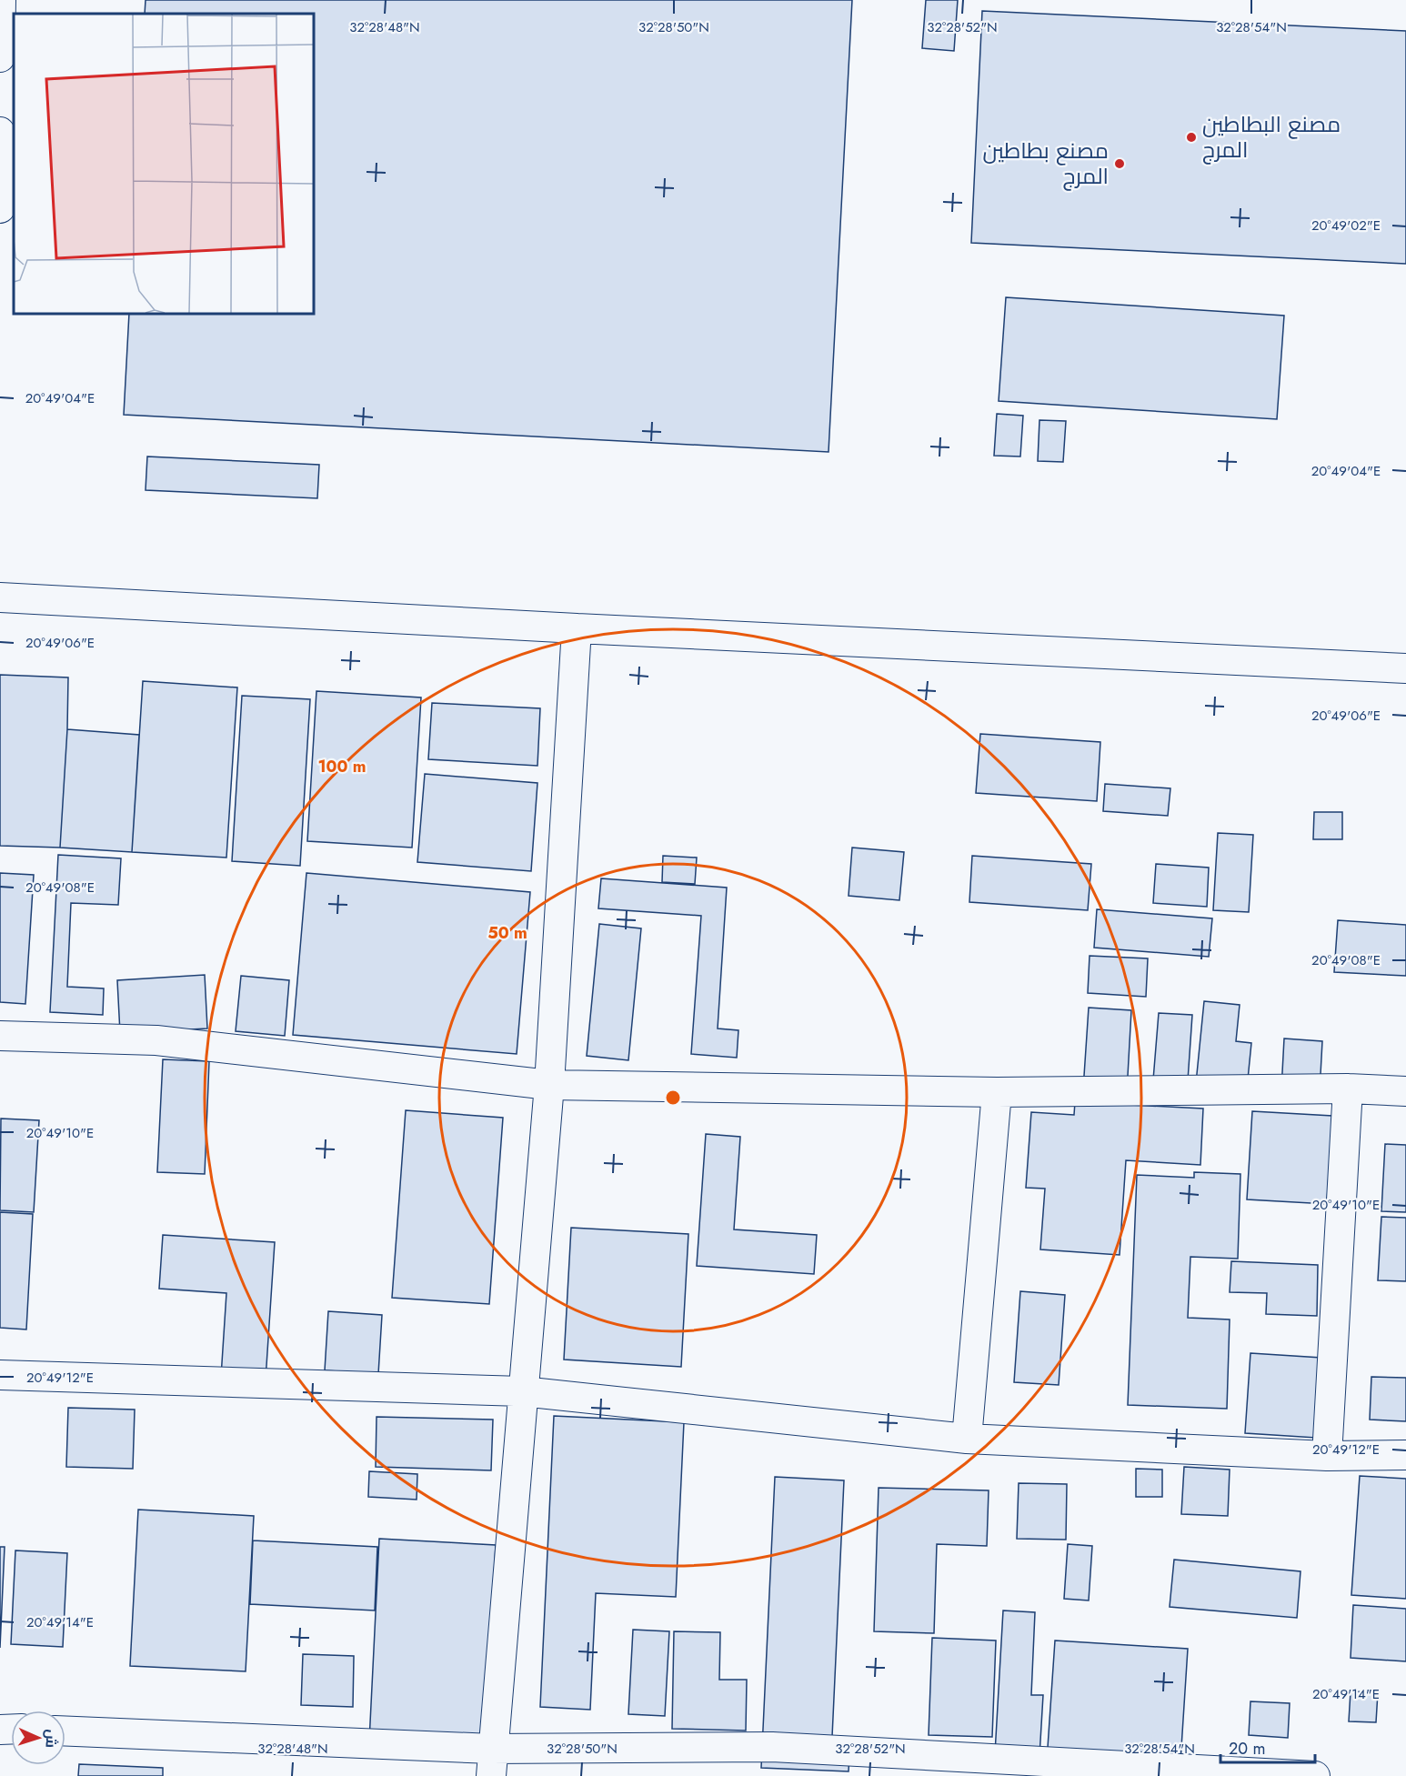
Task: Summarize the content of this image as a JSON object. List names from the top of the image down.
{
  "places": ["مصنع البطاطين المرج", "مصنع بطاطين المرج"],
  "scale_bar": "20 m",
  "north": "right",
  "coordinates": [
    "32°28'48\"N",
    "32°28'50\"N",
    "32°28'52\"N",
    "32°28'54\"N",
    "20°49'02\"E",
    "20°49'04\"E",
    "20°49'06\"E",
    "20°49'08\"E",
    "20°49'10\"E",
    "20°49'12\"E",
    "20°49'14\"E"
  ],
  "rings": ["100 m", "50 m"]
}
